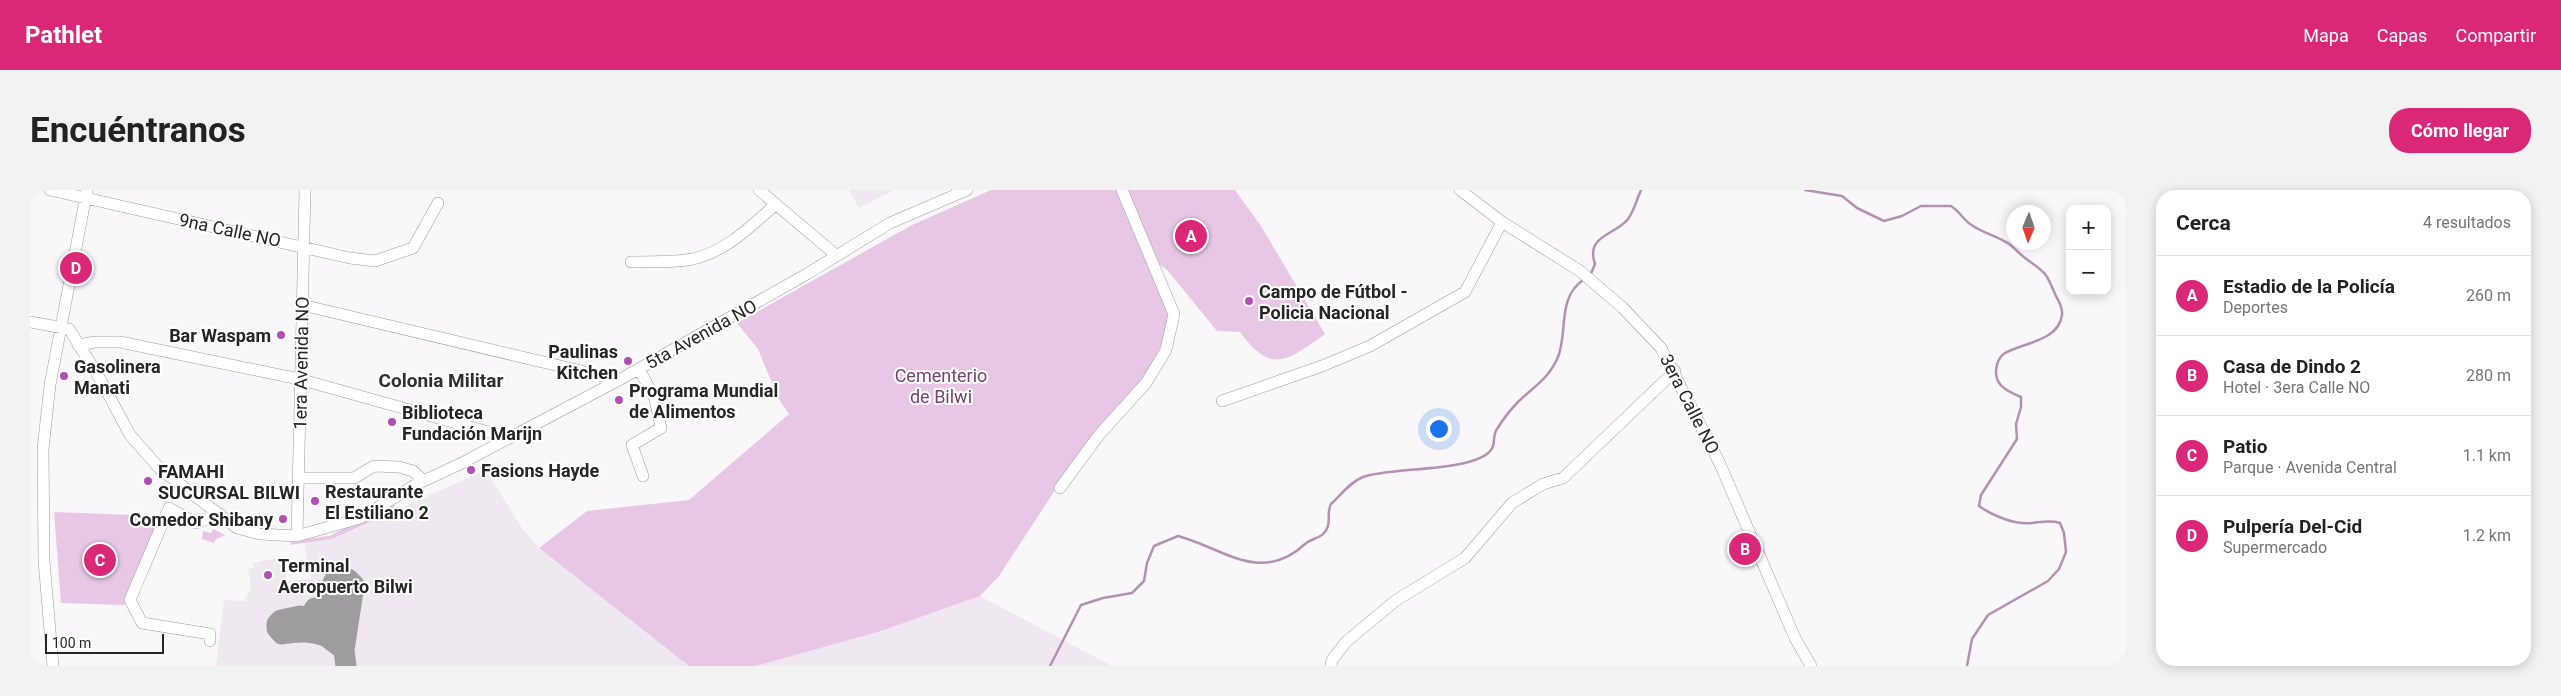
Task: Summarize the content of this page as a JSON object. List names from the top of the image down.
{
  "streets": {
    "street": [
      "9na Calle NO",
      "5ta Avenida NO",
      "1era Avenida NO",
      "3era Calle NO"
    ]
  },
  "crossings": [
    ["9na Calle NO", "1era Avenida NO"],
    ["5ta Avenida NO", "1era Avenida NO"]
  ],
  "districts": ["Colonia Militar"],
  "parks": ["Cementerio de Bilwi"],
  "places": [
    "Campo de Fútbol - Policia Nacional",
    "Bar Waspam",
    "Paulinas Kitchen",
    "Gasolinera Manati",
    "Programa Mundial de Alimentos",
    "Biblioteca Fundación Marijn",
    "Fasions Hayde",
    "FAMAHI SUCURSAL BILWI",
    "Restaurante El Estiliano 2",
    "Comedor Shibany",
    "Terminal Aeropuerto Bilwi"
  ],
  "scale_bar": "100 m",
  "north": "bottom",
  "page": {
    "header": "Pathlet",
    "nav": ["Mapa", "Capas", "Compartir"],
    "buttons": "Cómo llegar",
    "title": "Encuéntranos",
    "heading": ["Cerca", "4 resultados"],
    "map_buttons": ["+", "−"],
    "pins": [
      "A",
      "D",
      "B",
      "C"
    ],
    "list": [
      {
        "mark": "A",
        "name": "Estadio de la Policía",
        "note": "Deportes",
        "value": "260 m"
      },
      {
        "mark": "B",
        "name": "Casa de Dindo 2",
        "note": "Hotel · 3era Calle NO",
        "value": "280 m"
      },
      {
        "mark": "C",
        "name": "Patio",
        "note": "Parque · Avenida Central",
        "value": "1.1 km"
      },
      {
        "mark": "D",
        "name": "Pulpería Del-Cid",
        "note": "Supermercado",
        "value": "1.2 km"
      }
    ],
    "scale": "100 m"
  }
}
